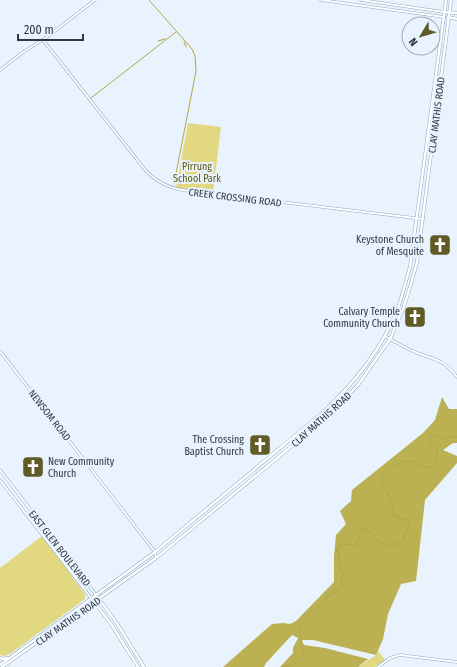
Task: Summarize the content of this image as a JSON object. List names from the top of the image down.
{
  "streets": {
    "main road": ["CLAY MATHIS ROAD", "EAST GLEN BOULEVARD"],
    "street": ["CREEK CROSSING ROAD", "NEWSOM ROAD"]
  },
  "crossings": [
    ["CLAY MATHIS ROAD", "CREEK CROSSING ROAD"],
    ["CLAY MATHIS ROAD", "NEWSOM ROAD"],
    ["CLAY MATHIS ROAD", "EAST GLEN BOULEVARD"]
  ],
  "parks": ["Pirrung School Park"],
  "places": {
    "church": [
      "Keystone Church of Mesquite",
      "Calvary Temple Community Church",
      "The Crossing Baptist Church",
      "New Community Church"
    ]
  },
  "scale_bar": "200 m",
  "north": "bottom left"
}
